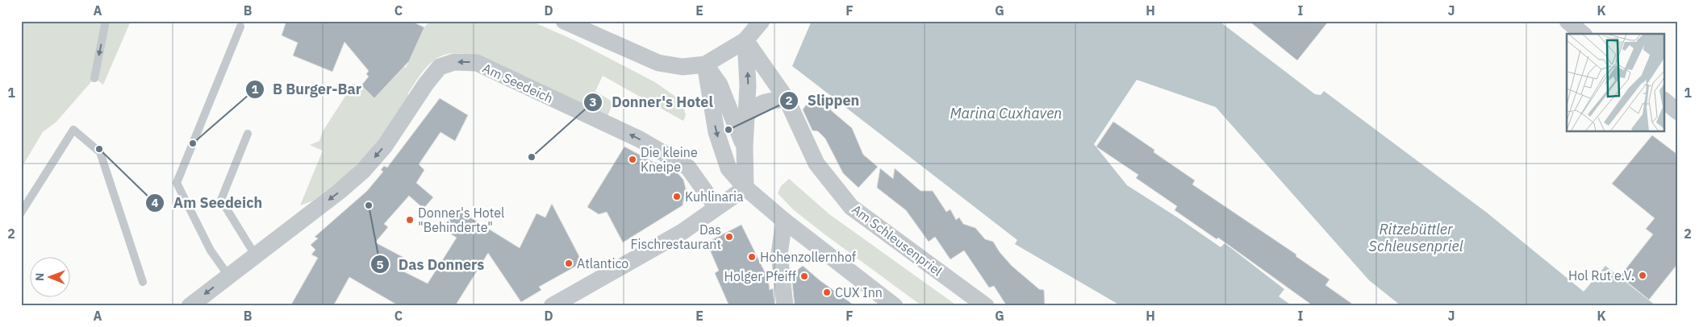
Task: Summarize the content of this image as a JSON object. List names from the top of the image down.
{
  "streets": {
    "street": ["Am Seedeich", "Am Schleusenpriel"]
  },
  "water": ["Marina Cuxhaven", "Ritzebüttler Schleusenpriel"],
  "places": [
    "Slippen",
    "B Burger-Bar",
    "Am Seedeich",
    "Donner's Hotel",
    "Die kleine Kneipe",
    "Kuhlinaria",
    "Das Donners",
    "Donner's Hotel \"Behinderte\"",
    "Das Fischrestaurant",
    "Hohenzollernhof",
    "Atlantico",
    "Hol Rut e.V.",
    "Holger Pfeiff",
    "CUX Inn"
  ],
  "north": "left",
  "grid": {
    "columns": [
      "A",
      "B",
      "C",
      "D",
      "E",
      "F",
      "G",
      "H",
      "I",
      "J",
      "K"
    ],
    "rows": ["1", "2"]
  }
}
